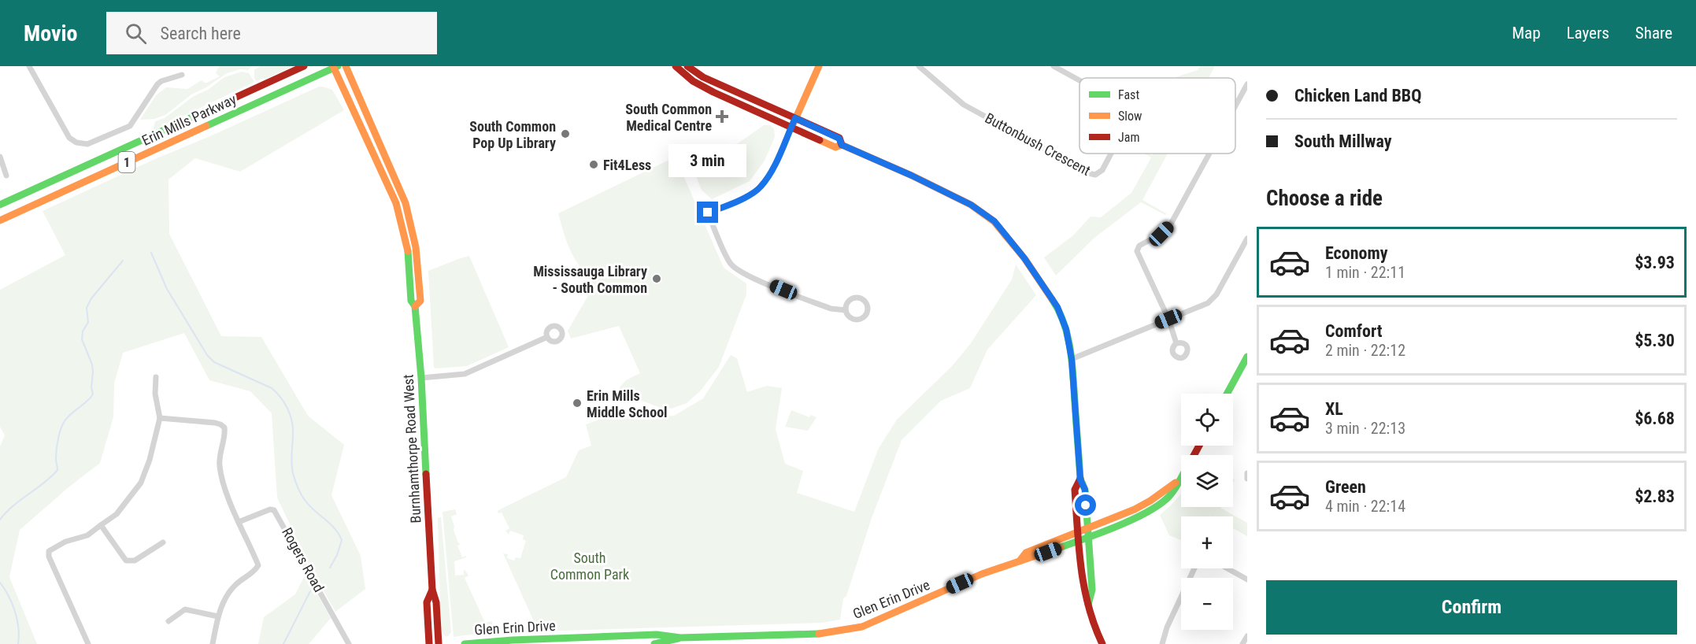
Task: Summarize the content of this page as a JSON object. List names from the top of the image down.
{
  "streets": {
    "street": [
      "Erin Mills Parkway",
      "Buttonbush Crescent",
      "1",
      "Burnhamthorpe Road West",
      "Rogers Road",
      "Glen Erin Drive"
    ]
  },
  "crossings": [
    ["Erin Mills Parkway", "Burnhamthorpe Road West"]
  ],
  "parks": ["South Common Park"],
  "places": {
    "health": ["South Common Medical Centre"],
    "other": [
      "South Common Pop Up Library",
      "Fit4Less",
      "Mississauga Library - South Common",
      "Erin Mills Middle School"
    ]
  },
  "legend": ["Fast", "Slow", "Jam"],
  "page": {
    "header": "Movio",
    "search": "Search here",
    "nav": ["Map", "Layers", "Share"],
    "banner": ["Chicken Land BBQ", "South Millway"],
    "bubble": "3 min",
    "heading": "Choose a ride",
    "list": [
      {
        "name": "Economy",
        "note": "1 min · 22:11",
        "value": "$3.93"
      },
      {
        "name": "Comfort",
        "note": "2 min · 22:12",
        "value": "$5.30"
      },
      {
        "name": "XL",
        "note": "3 min · 22:13",
        "value": "$6.68"
      },
      {
        "name": "Green",
        "note": "4 min · 22:14",
        "value": "$2.83"
      }
    ],
    "map_buttons": ["+", "−"],
    "buttons": "Confirm"
  }
}
